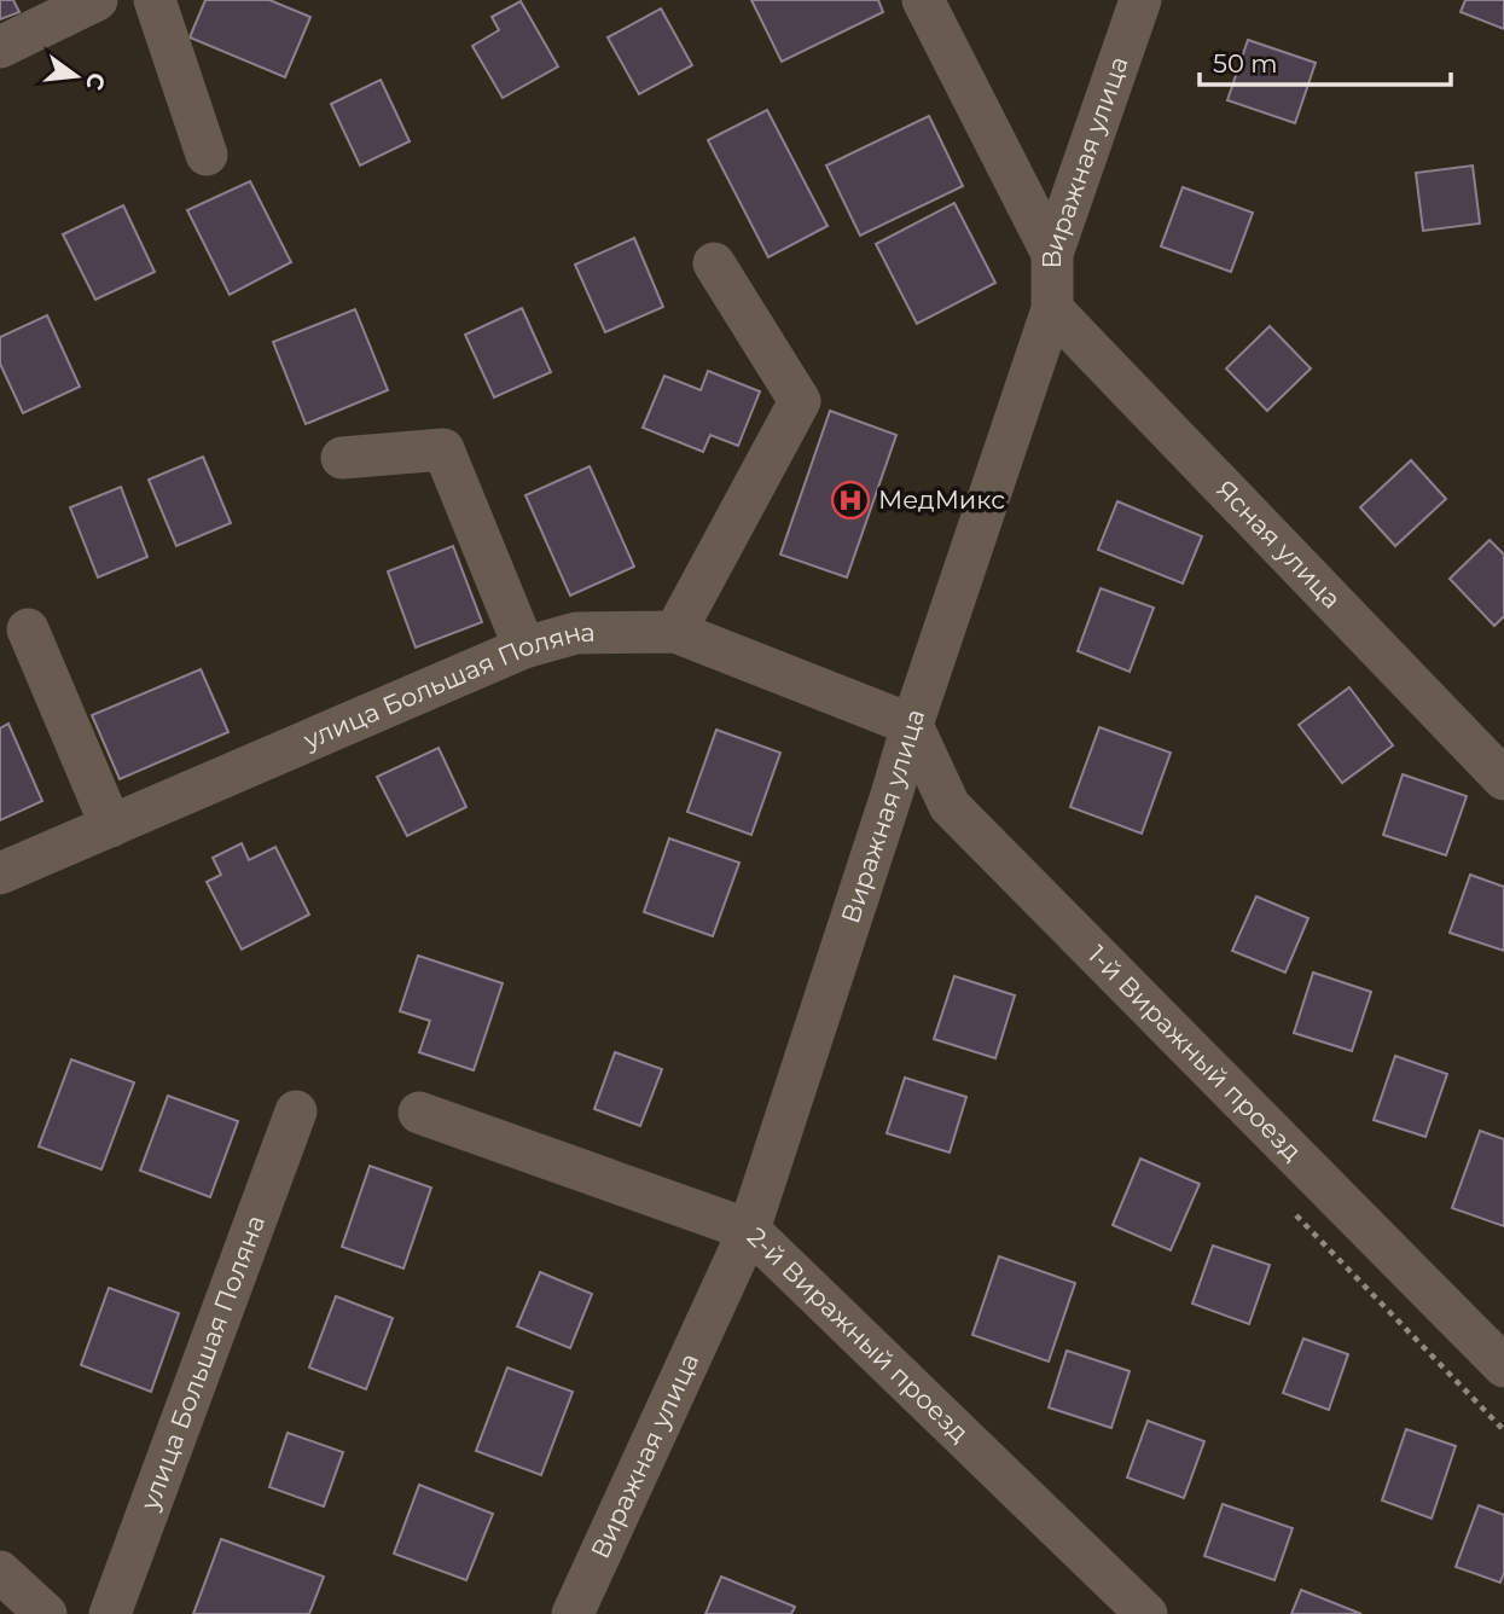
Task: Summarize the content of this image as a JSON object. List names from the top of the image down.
{
  "streets": {
    "street": [
      "Виражная улица",
      "Ясная улица",
      "улица Большая Поляна",
      "1-й Виражный проезд",
      "2-й Виражный проезд"
    ]
  },
  "crossings": [
    ["Виражная улица", "Ясная улица"],
    ["Виражная улица", "улица Большая Поляна"],
    ["Виражная улица", "1-й Виражный проезд"],
    ["Виражная улица", "2-й Виражный проезд"],
    ["улица Большая Поляна", "1-й Виражный проезд"]
  ],
  "places": {
    "hospital": ["МедМикс"]
  },
  "scale_bar": "50 m",
  "north": "right"
}
